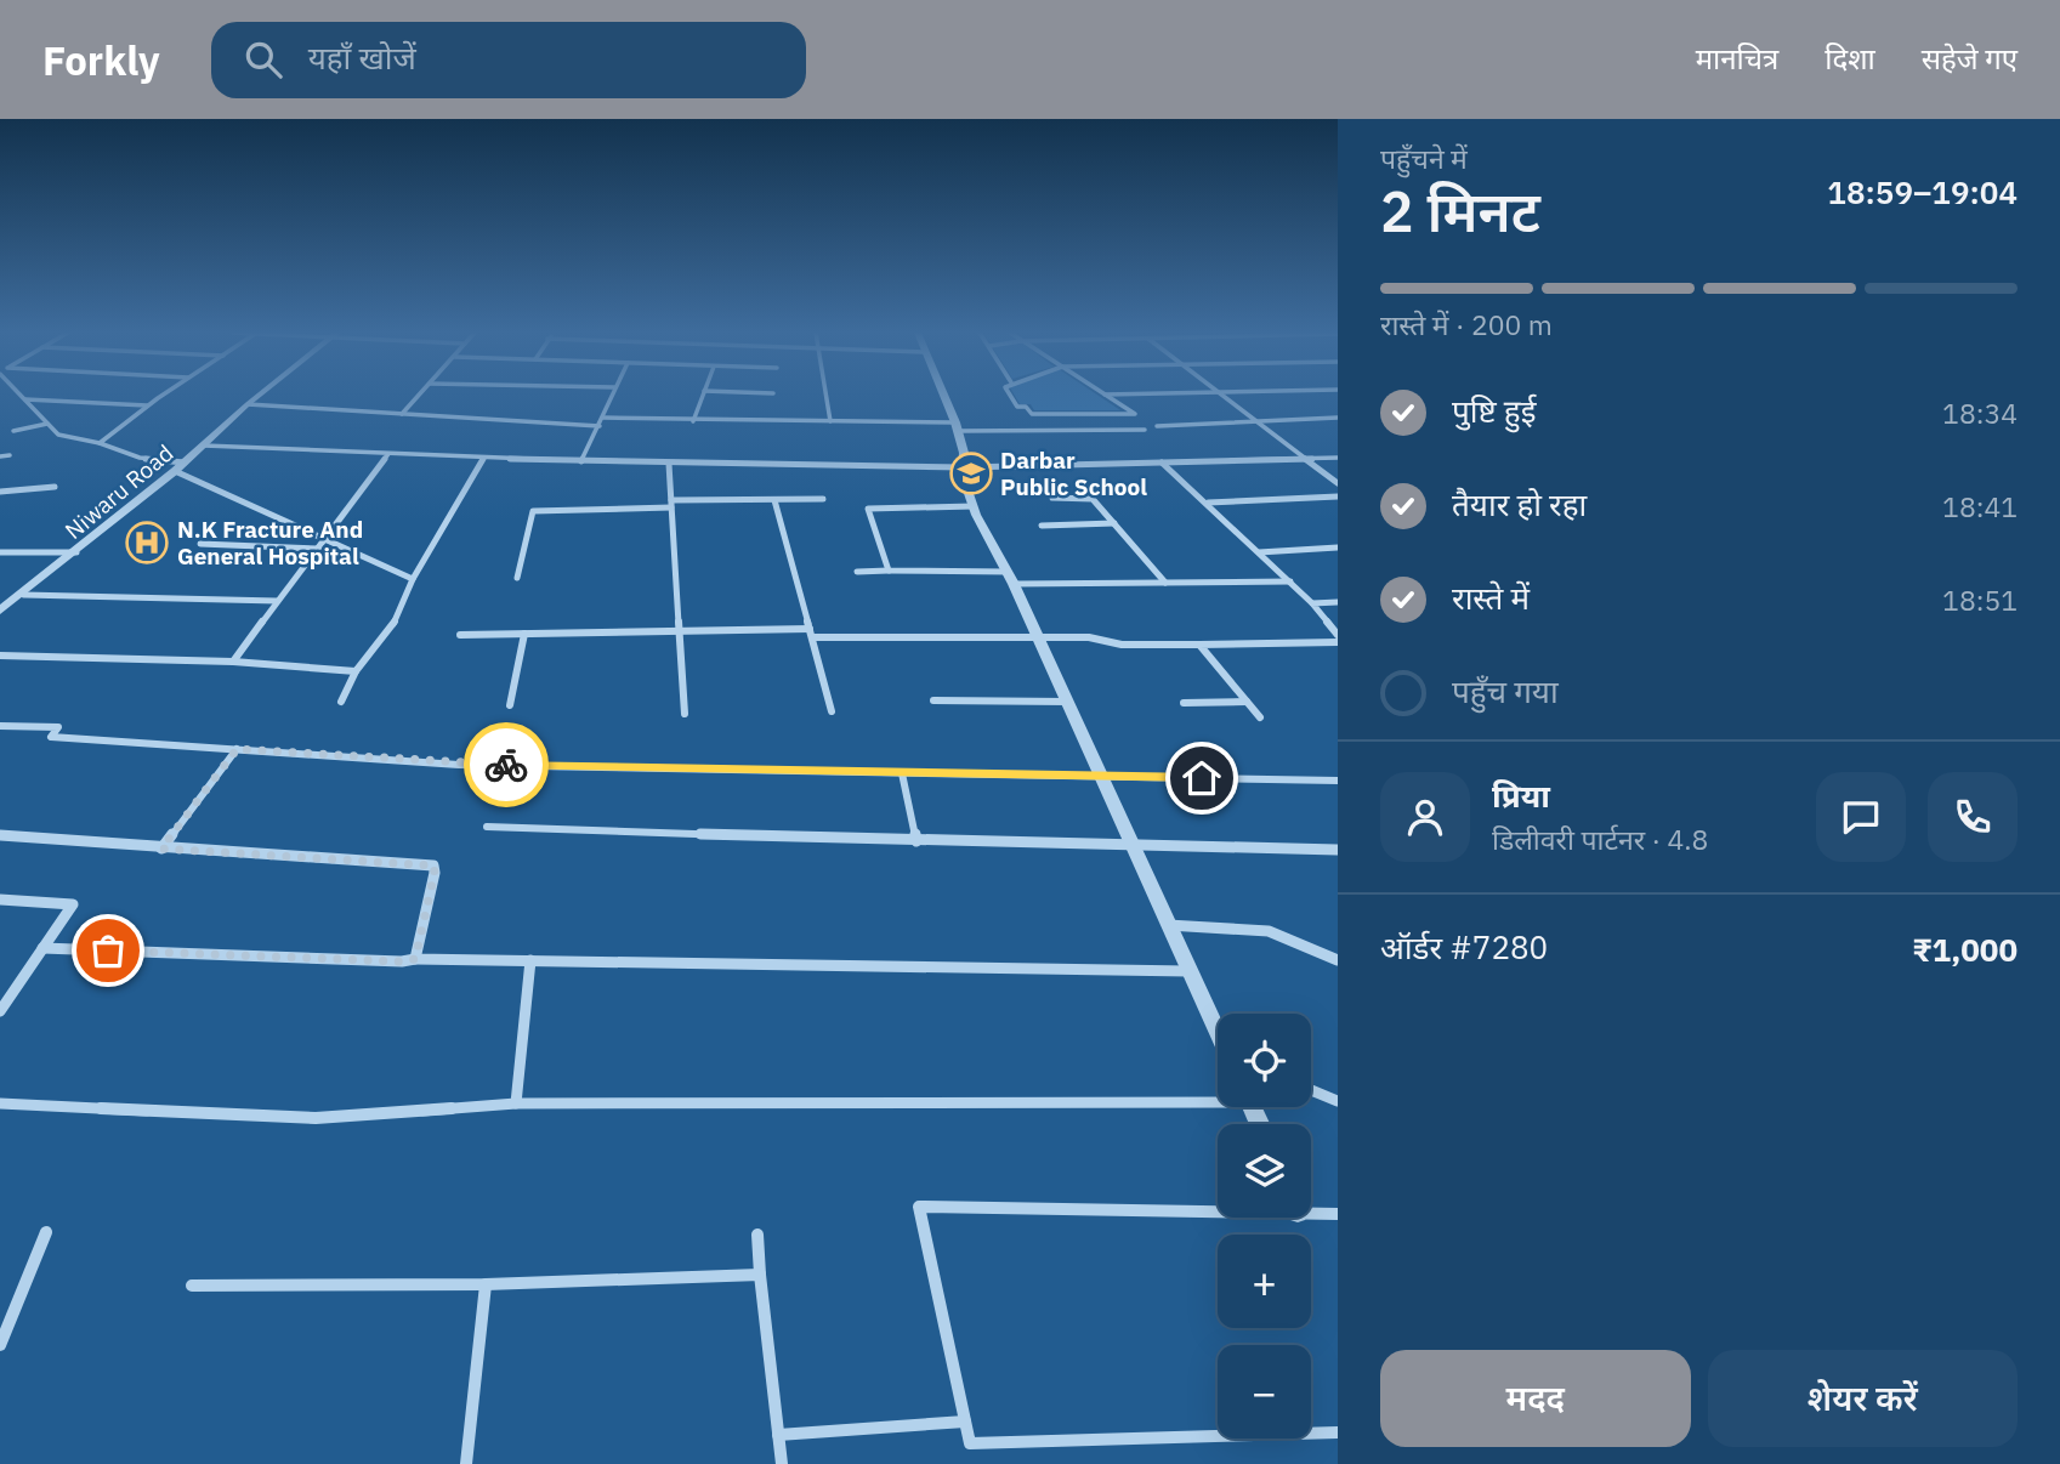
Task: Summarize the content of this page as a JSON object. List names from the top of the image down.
{
  "streets": {
    "street": ["Niwaru Road"]
  },
  "places": {
    "school or university": ["Darbar Public School"],
    "hospital": ["N.K Fracture And General Hospital"]
  },
  "page": {
    "header": "Forkly",
    "search": "यहाँ खोजें",
    "nav": ["मानचित्र", "दिशा", "सहेजे गए"],
    "heading": ["2 मिनट", "पहुँचने में", "18:59–19:04"],
    "panel": [
      "प्रिया",
      "डिलीवरी पार्टनर · 4.8",
      "ऑर्डर #7280",
      "₹1,000"
    ],
    "bar": "रास्ते में · 200 m",
    "list": [
      ["पुष्टि हुई", "18:34"],
      ["तैयार हो रहा", "18:41"],
      ["रास्ते में", "18:51"],
      "पहुँच गया"
    ],
    "map_buttons": ["+", "−"],
    "buttons": ["मदद", "शेयर करें"]
  }
}
